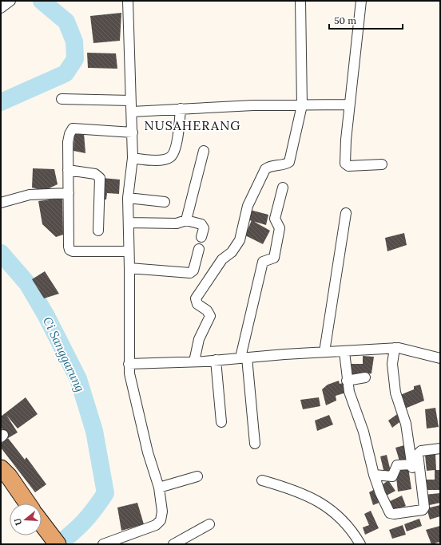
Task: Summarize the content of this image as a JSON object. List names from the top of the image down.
{
  "districts": ["NUSAHERANG"],
  "water": ["Ci Sanggarung"],
  "scale_bar": "50 m",
  "north": "left"
}
